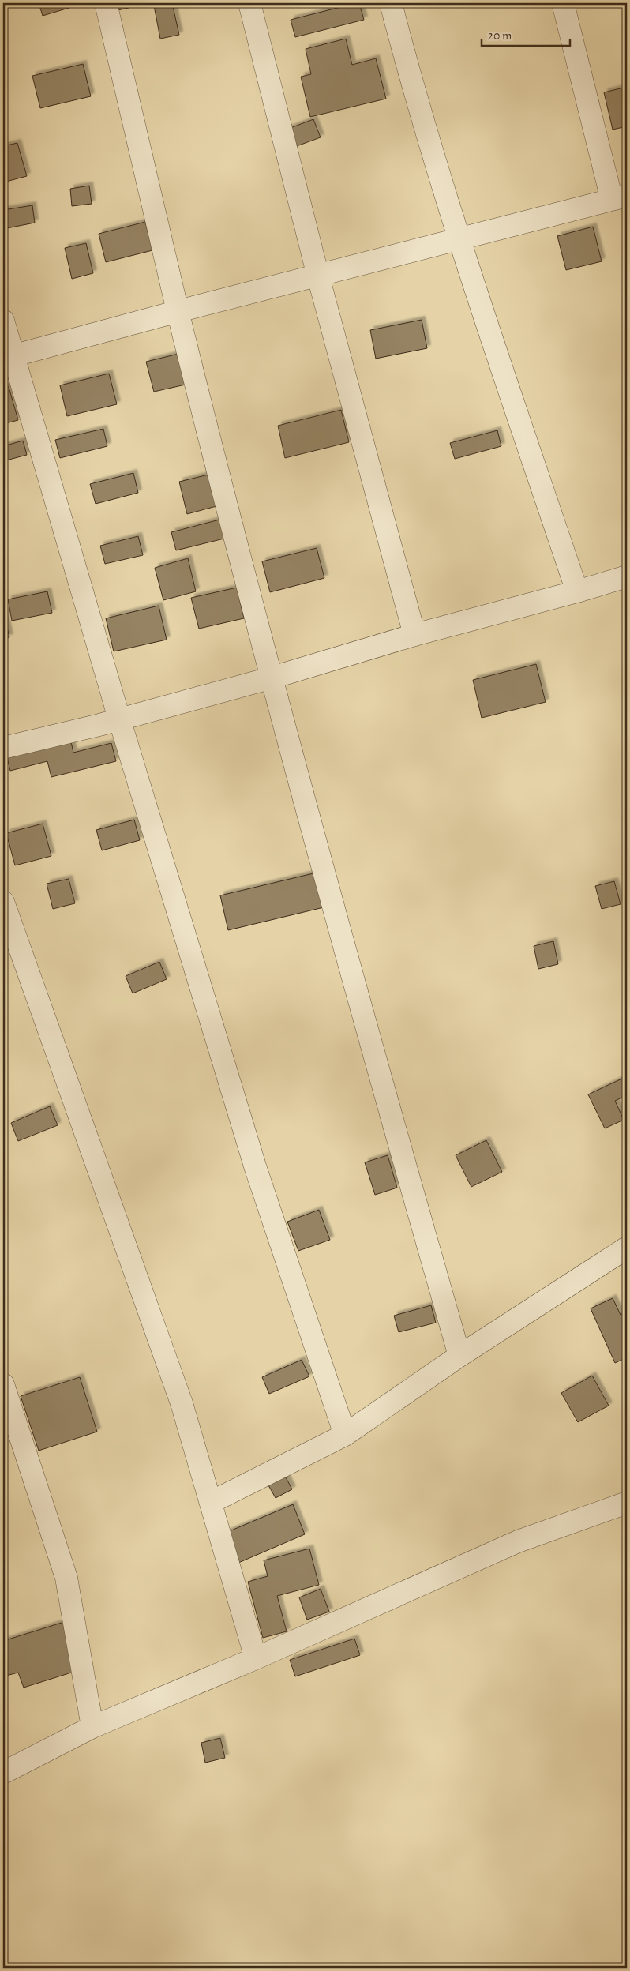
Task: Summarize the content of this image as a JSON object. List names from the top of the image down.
{
  "scale_bar": "20 m"
}
